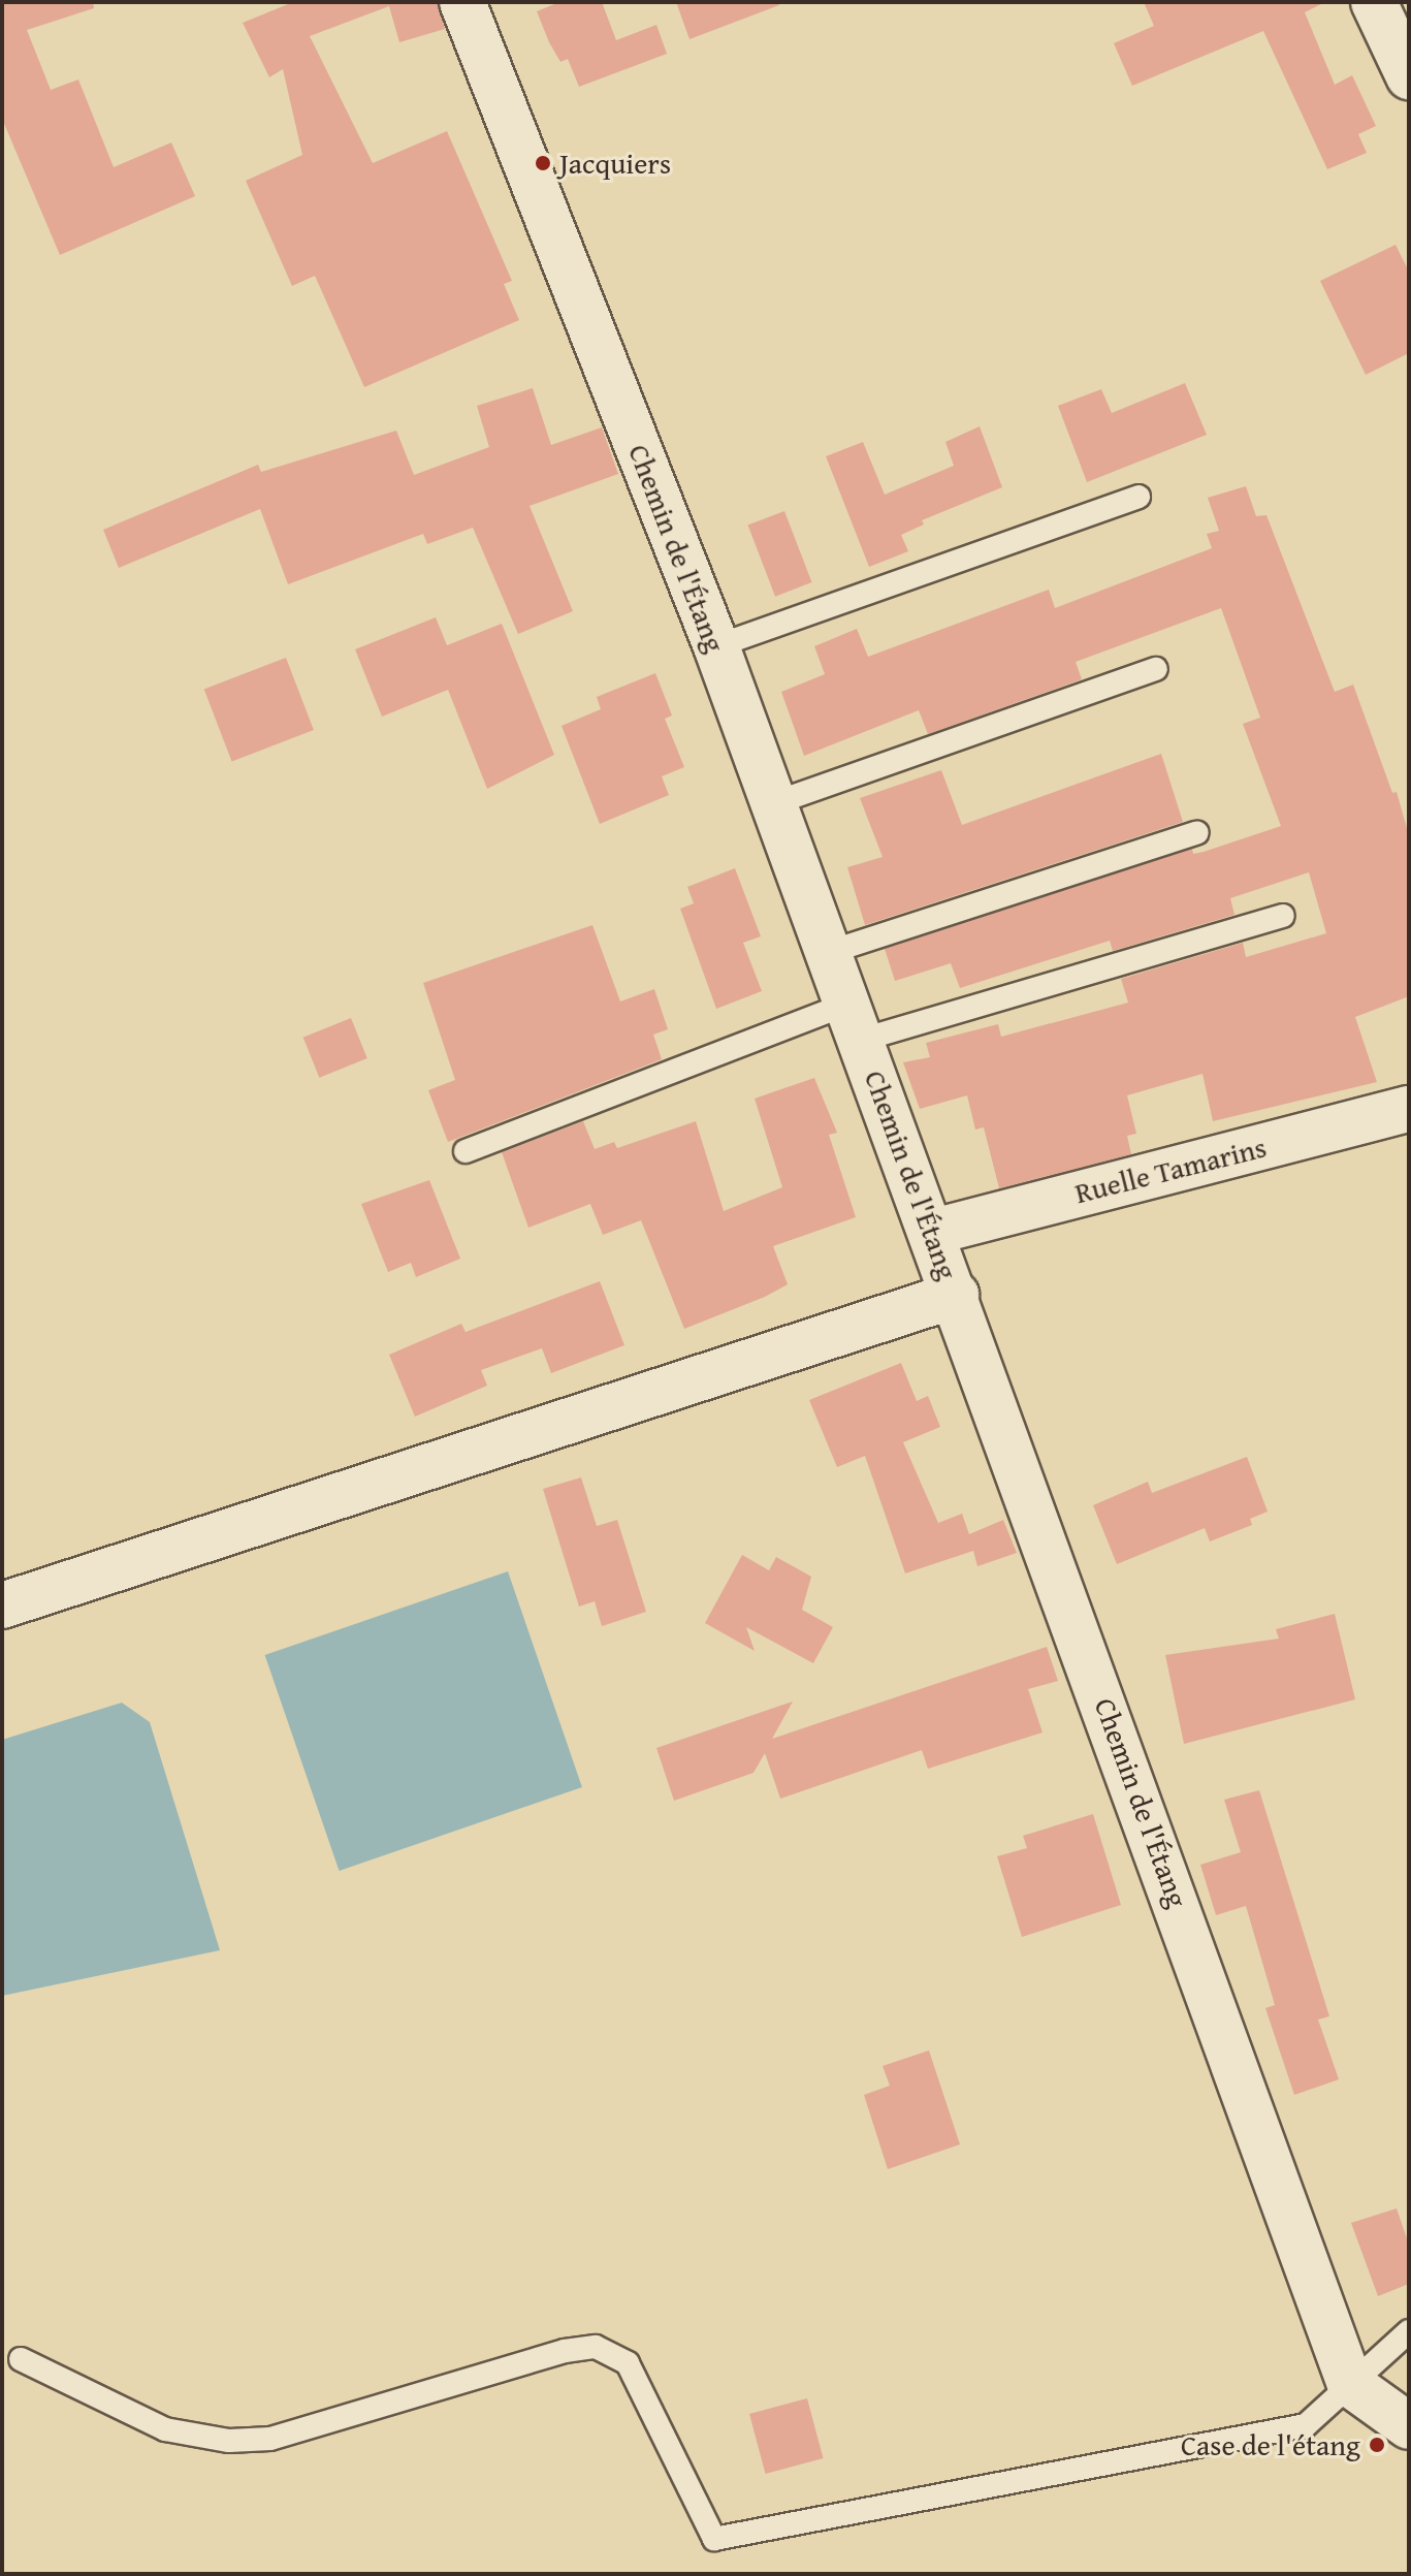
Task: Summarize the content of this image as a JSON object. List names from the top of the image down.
{
  "streets": {
    "street": ["Chemin de l'Étang", "Ruelle Tamarins"]
  },
  "crossings": [
    ["Chemin de l'Étang", "Ruelle Tamarins"]
  ],
  "places": ["Jacquiers", "Case de l'étang"]
}
